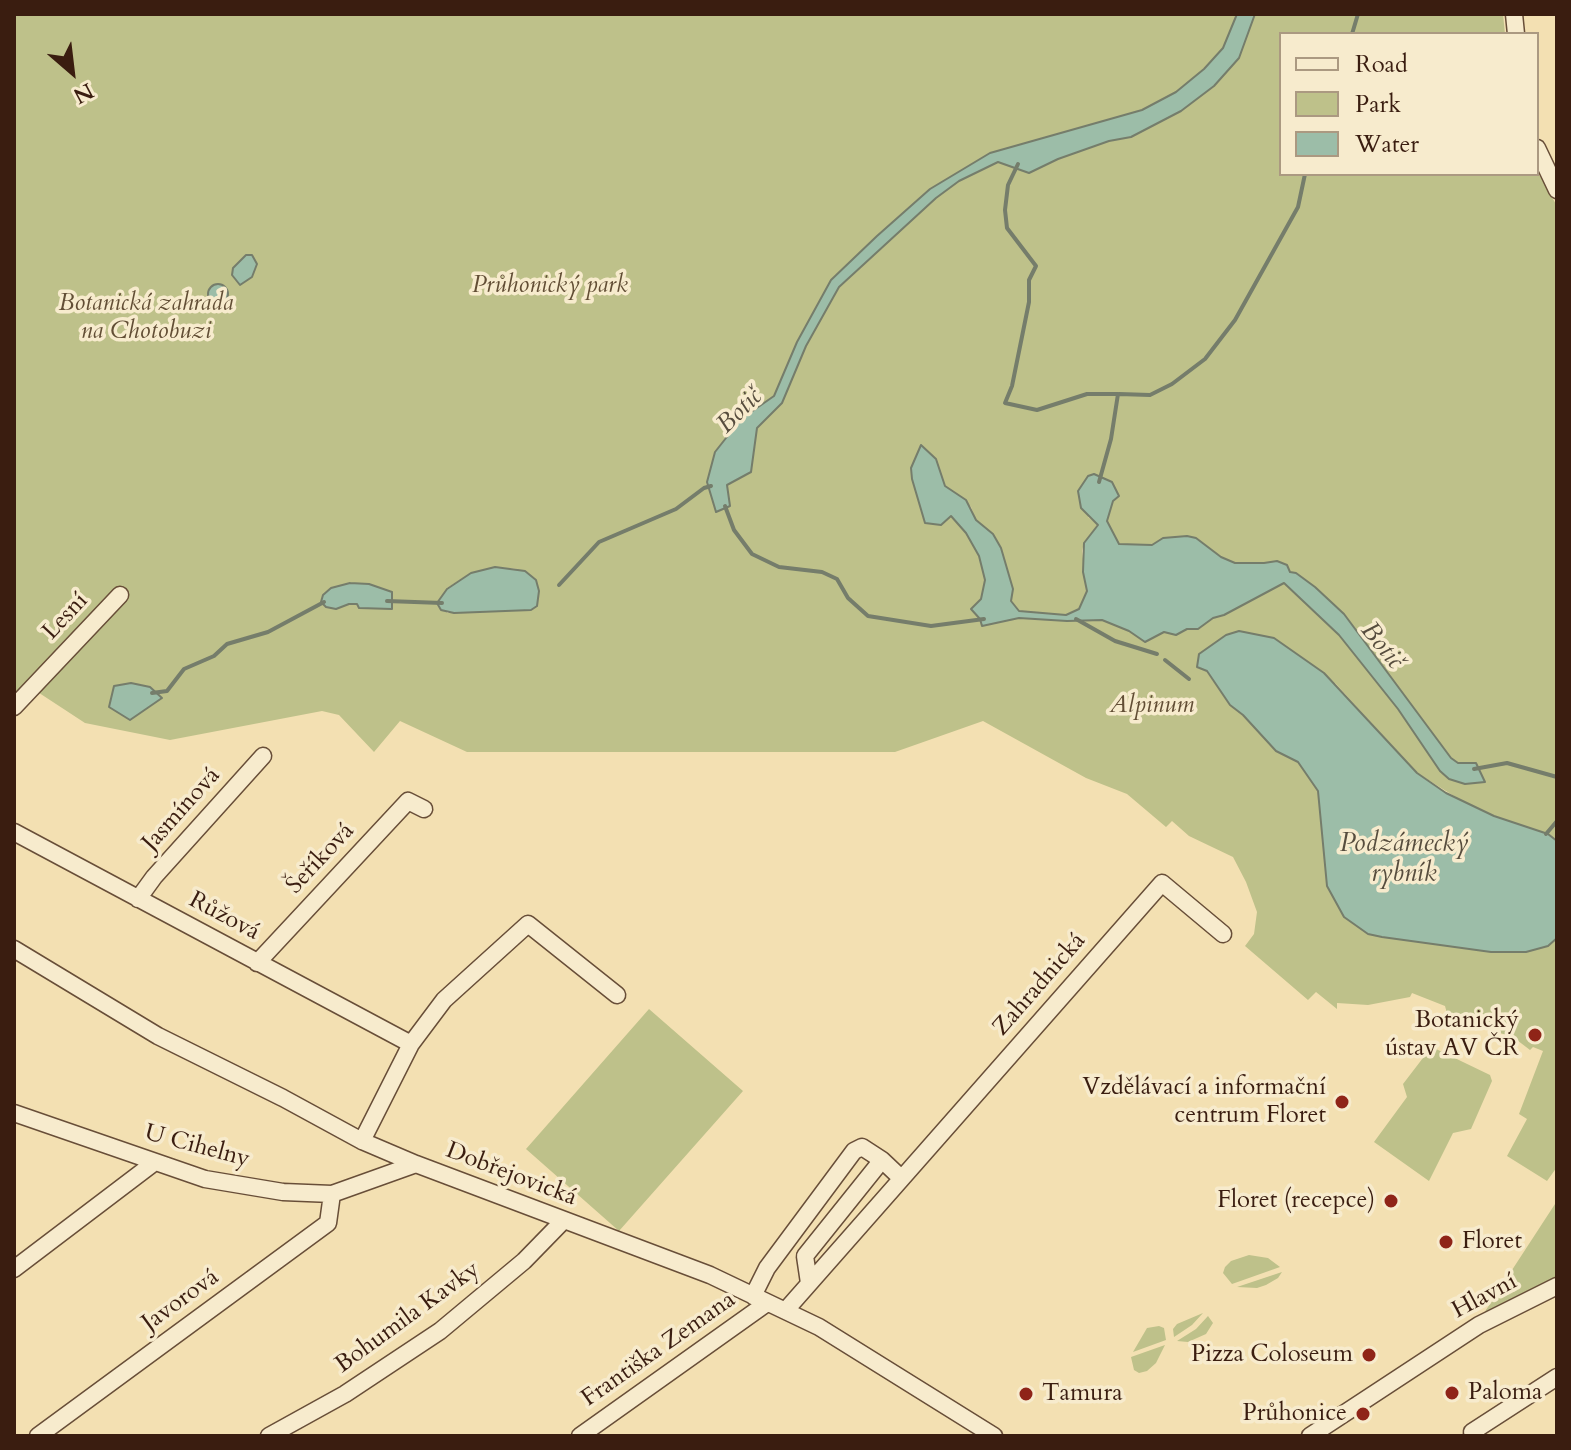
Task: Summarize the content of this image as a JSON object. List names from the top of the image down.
{
  "streets": {
    "street": [
      "Lesní",
      "Jasmínová",
      "Šeříková",
      "Růžová",
      "Zahradnická",
      "U Cihelny",
      "Dobřejovická",
      "Hlavní",
      "Javorová",
      "Bohumila Kavky",
      "Františka Zemana"
    ]
  },
  "crossings": [
    ["Jasmínová", "Růžová"],
    ["Šeříková", "Růžová"],
    ["Zahradnická", "Dobřejovická"],
    ["U Cihelny", "Dobřejovická"],
    ["U Cihelny", "Javorová"],
    ["Dobřejovická", "Bohumila Kavky"],
    ["Dobřejovická", "Františka Zemana"]
  ],
  "water": ["Botič", "Podzámecký rybník"],
  "parks": ["Průhonický park", "Botanická zahrada na Chotobuzi", "Alpinum"],
  "places": [
    "Botanický ústav AV ČR",
    "Vzdělávací a informační centrum Floret",
    "Floret (recepce)",
    "Floret",
    "Pizza Coloseum",
    "Paloma",
    "Tamura",
    "Průhonice"
  ],
  "legend": ["Road", "Park", "Water"],
  "north": "bottom right"
}
